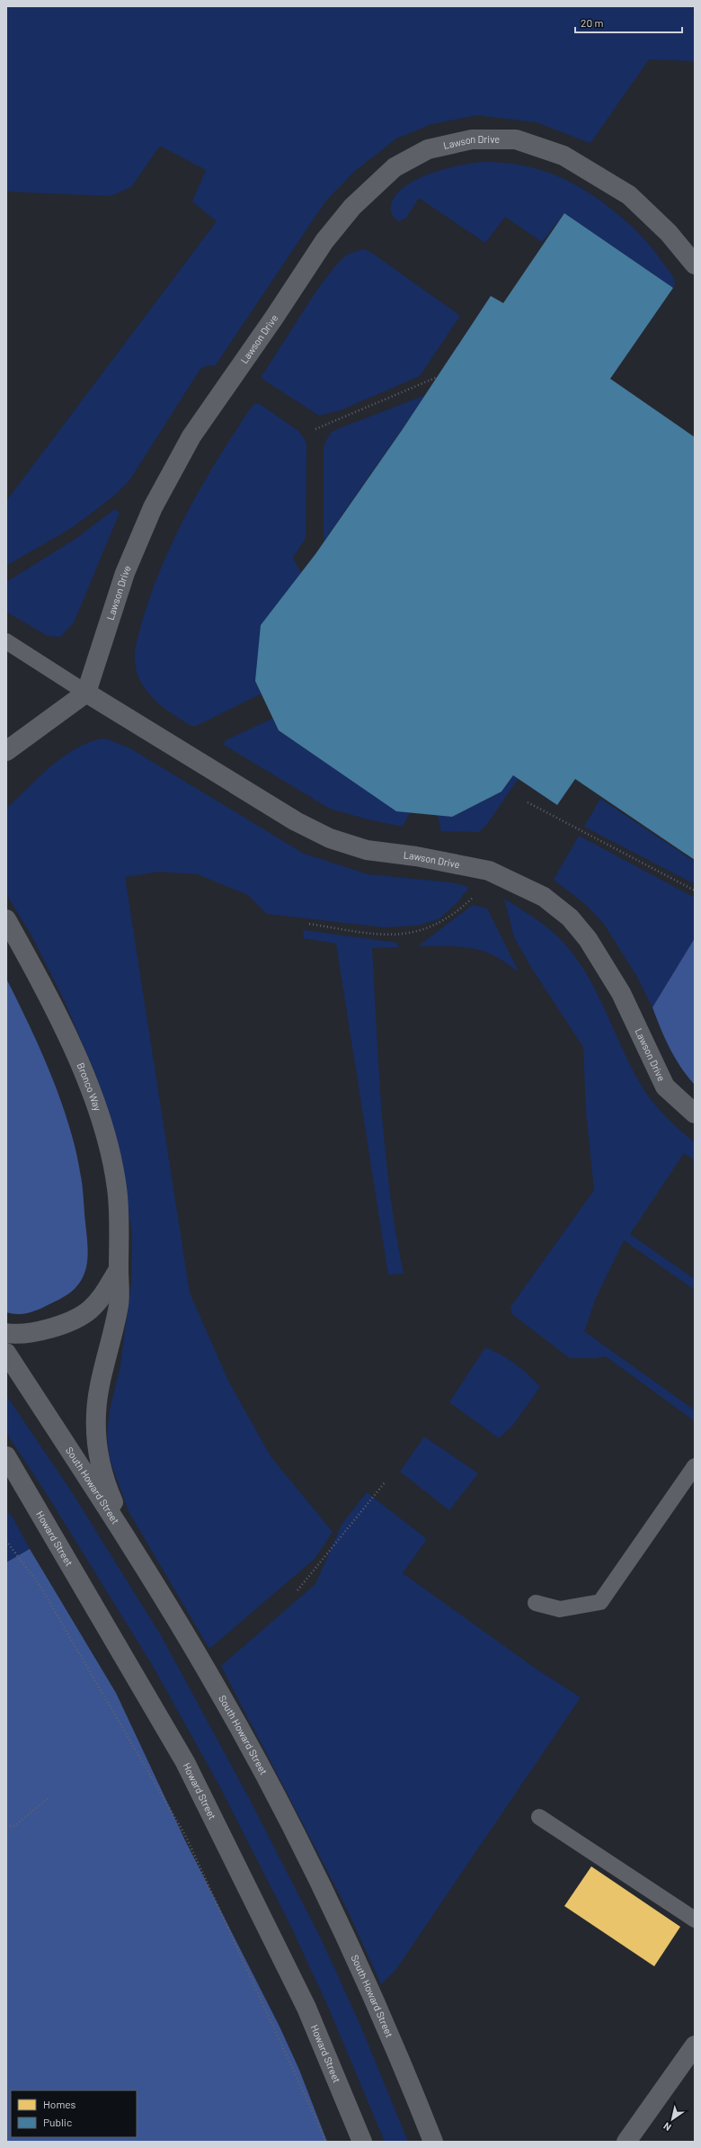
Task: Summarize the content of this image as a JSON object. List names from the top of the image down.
{
  "streets": {
    "street": [
      "Lawson Drive",
      "Bronco Way",
      "South Howard Street",
      "Howard Street"
    ]
  },
  "crossings": [
    ["Bronco Way", "South Howard Street"]
  ],
  "legend": ["Homes", "Public"],
  "scale_bar": "20 m",
  "north": "bottom left"
}
